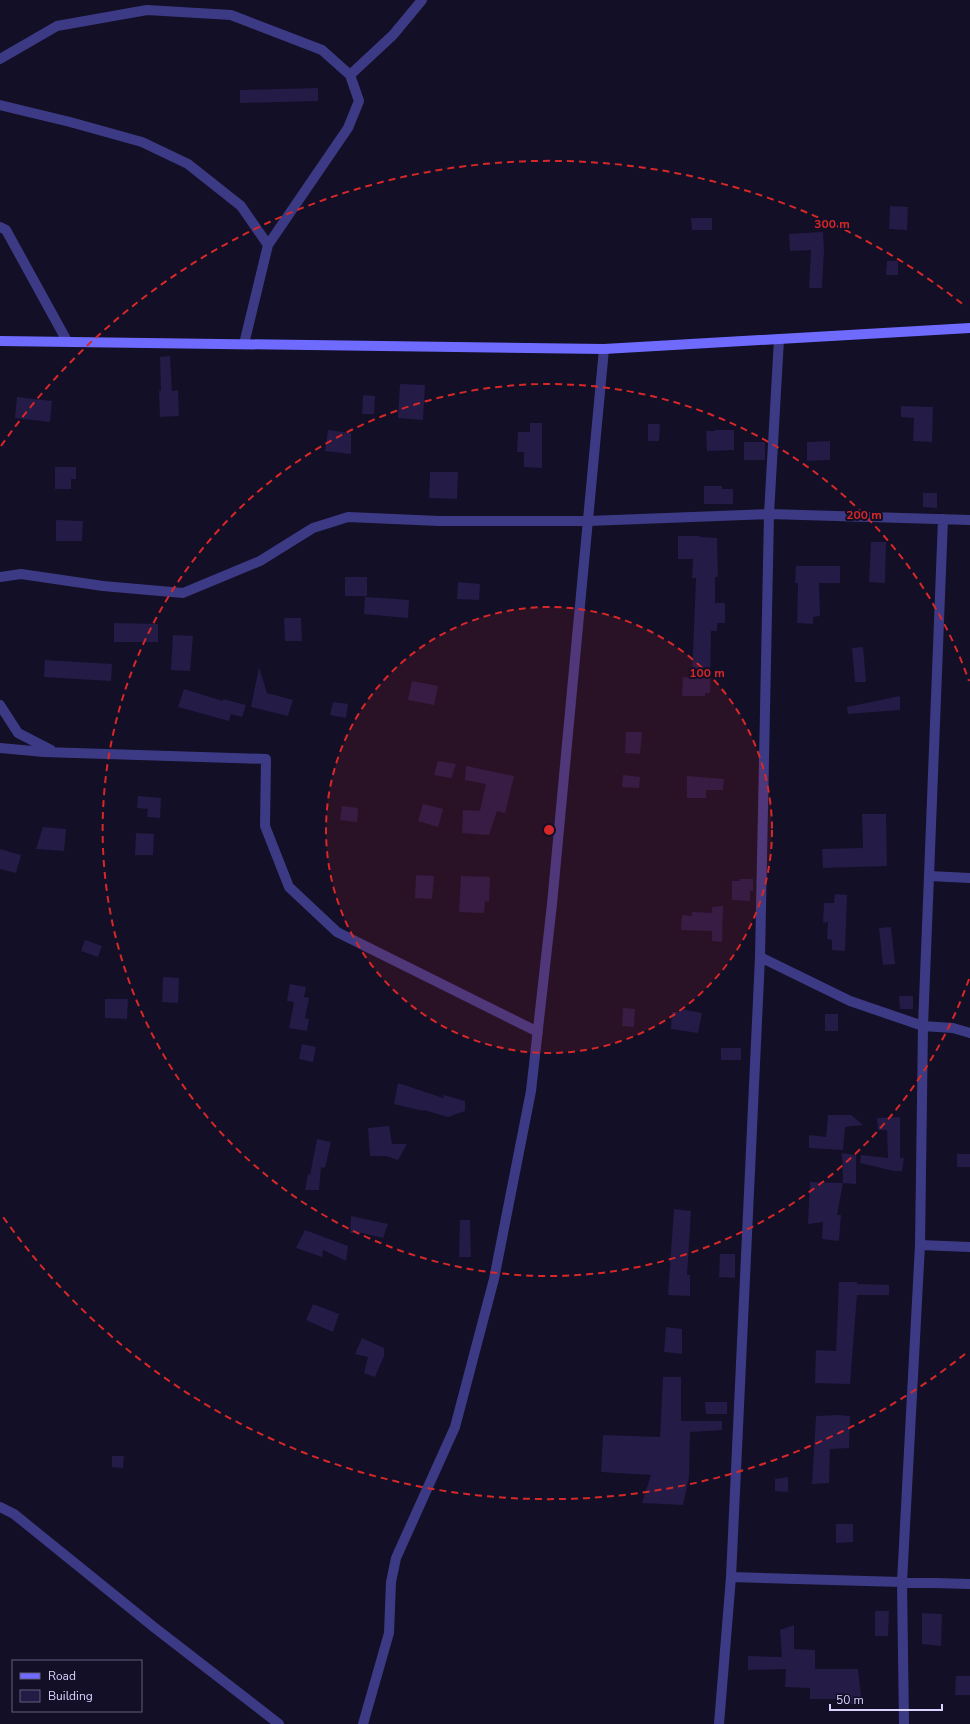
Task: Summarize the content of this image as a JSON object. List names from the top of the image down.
{
  "legend": ["Road", "Building"],
  "scale_bar": "50 m",
  "rings": ["300 m", "200 m", "100 m"]
}
